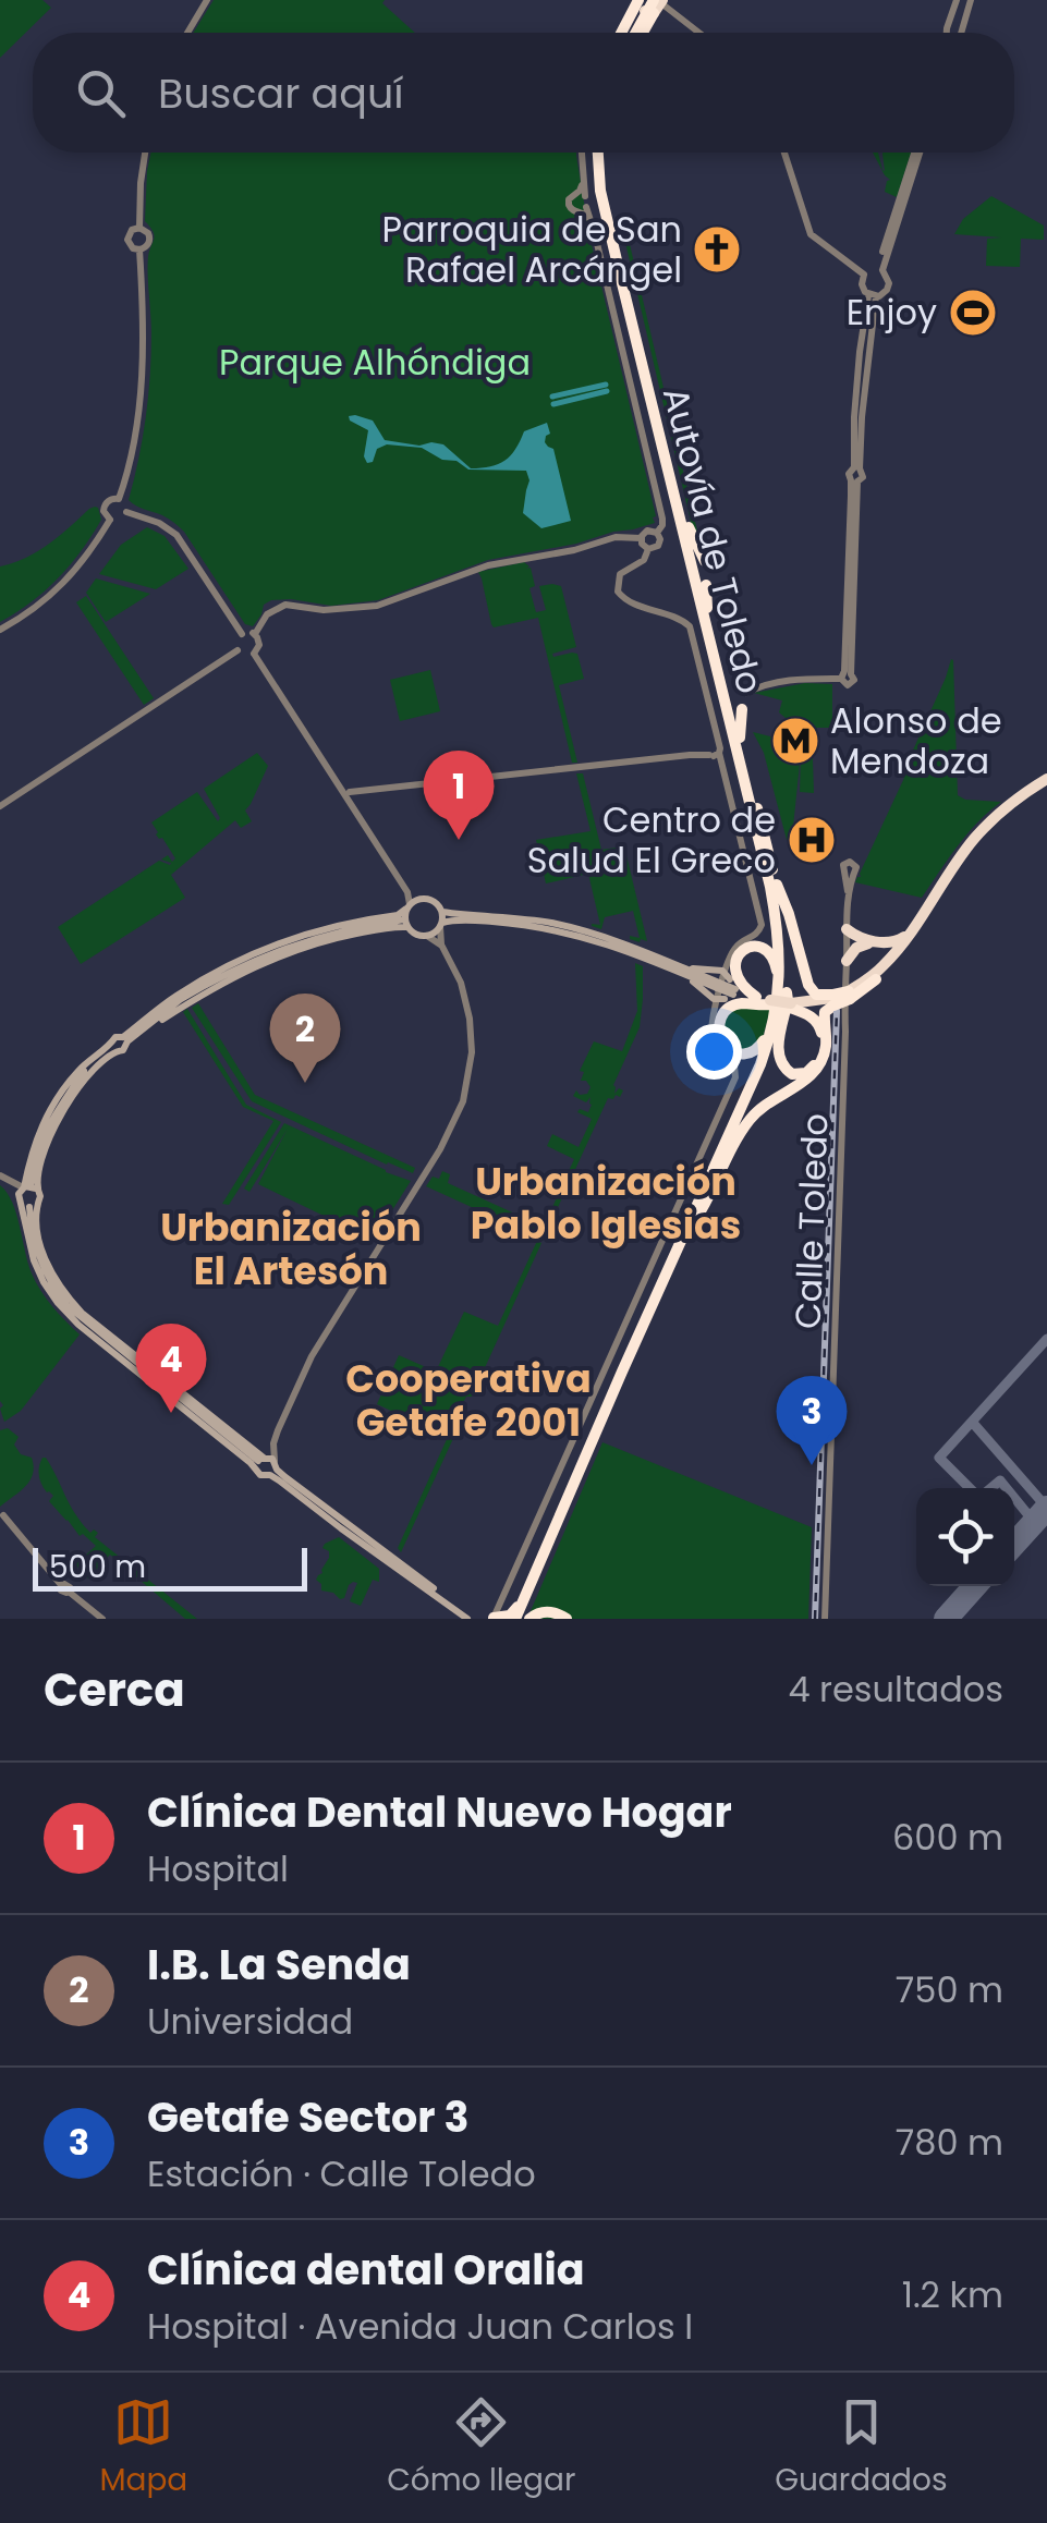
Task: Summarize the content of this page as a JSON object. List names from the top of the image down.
{
  "streets": {
    "highway": ["Autovía de Toledo"],
    "street": ["Calle Toledo"]
  },
  "districts": ["Urbanización Pablo Iglesias", "Urbanización El Artesón", "Cooperativa Getafe 2001"],
  "parks": ["Parque Alhóndiga"],
  "places": {
    "church": ["Parroquia de San Rafael Arcángel"],
    "sports": ["Enjoy"],
    "metro station": ["Alonso de Mendoza"],
    "hospital": ["Centro de Salud El Greco"]
  },
  "scale_bar": "500 m",
  "page": {
    "search": "Buscar aquí",
    "pins": [
      "1",
      "2",
      "4",
      "3"
    ],
    "scale": "500 m",
    "heading": ["Cerca", "4 resultados"],
    "list": [
      {
        "mark": "1",
        "name": "Clínica Dental Nuevo Hogar",
        "note": "Hospital",
        "value": "600 m"
      },
      {
        "mark": "2",
        "name": "I.B. La Senda",
        "note": "Universidad",
        "value": "750 m"
      },
      {
        "mark": "3",
        "name": "Getafe Sector 3",
        "note": "Estación · Calle Toledo",
        "value": "780 m"
      },
      {
        "mark": "4",
        "name": "Clínica dental Oralia",
        "note": "Hospital · Avenida Juan Carlos I",
        "value": "1.2 km"
      }
    ],
    "nav": ["Mapa", "Cómo llegar", "Guardados"]
  }
}
